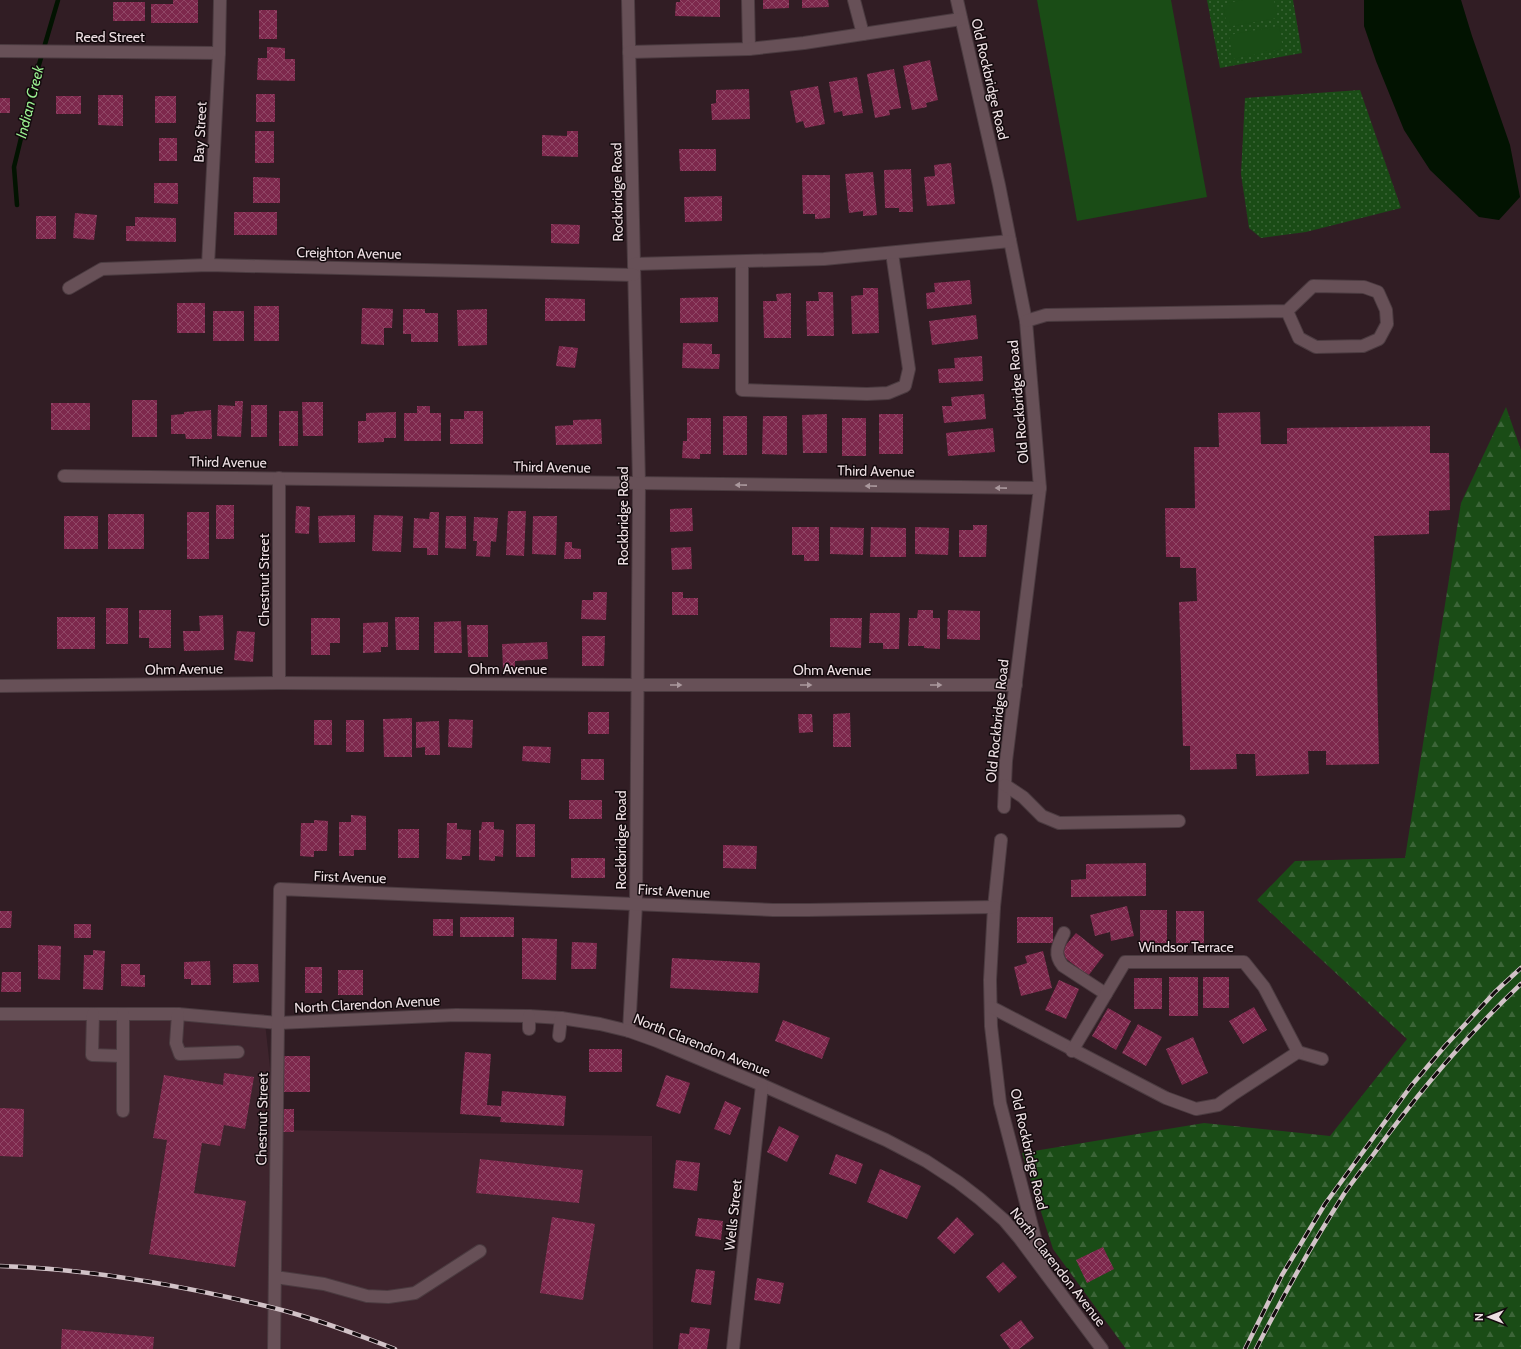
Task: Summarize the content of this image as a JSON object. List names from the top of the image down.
{
  "streets": {
    "street": [
      "Reed Street",
      "Old Rockbridge Road",
      "Bay Street",
      "Rockbridge Road",
      "Creighton Avenue",
      "Third Avenue",
      "Chestnut Street",
      "Ohm Avenue",
      "First Avenue",
      "Windsor Terrace",
      "North Clarendon Avenue",
      "Wells Street"
    ]
  },
  "crossings": [
    ["Reed Street", "Bay Street"],
    ["Old Rockbridge Road", "Creighton Avenue"],
    ["Old Rockbridge Road", "Third Avenue"],
    ["Old Rockbridge Road", "Ohm Avenue"],
    ["Old Rockbridge Road", "First Avenue"],
    ["Old Rockbridge Road", "North Clarendon Avenue"],
    ["Bay Street", "Creighton Avenue"],
    ["Rockbridge Road", "Creighton Avenue"],
    ["Rockbridge Road", "Third Avenue"],
    ["Rockbridge Road", "Ohm Avenue"],
    ["Rockbridge Road", "First Avenue"],
    ["Rockbridge Road", "North Clarendon Avenue"],
    ["Third Avenue", "Chestnut Street"],
    ["Chestnut Street", "Ohm Avenue"],
    ["Chestnut Street", "First Avenue"],
    ["Chestnut Street", "North Clarendon Avenue"],
    ["North Clarendon Avenue", "Wells Street"]
  ],
  "one_way": ["Third Avenue", "Ohm Avenue"],
  "water": ["Indian Creek"],
  "north": "left"
}
